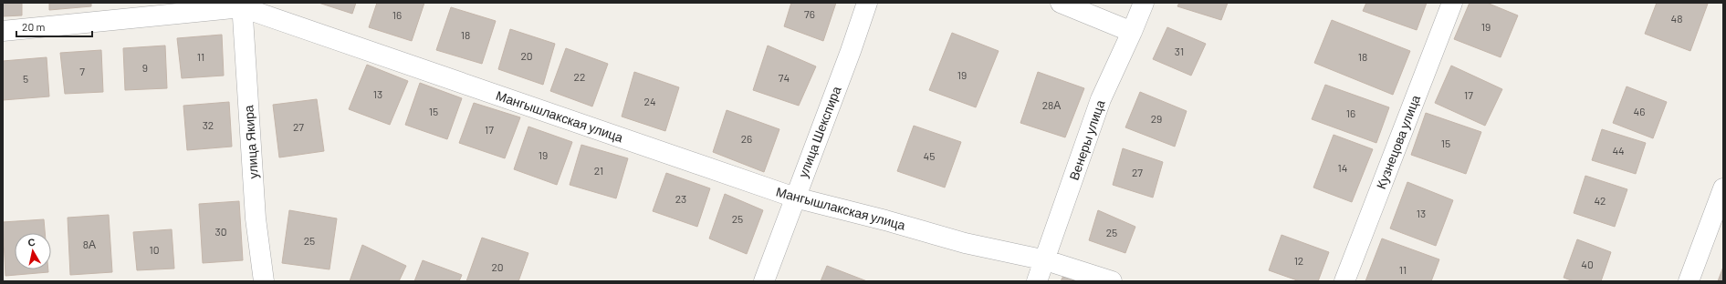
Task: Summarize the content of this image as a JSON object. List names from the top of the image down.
{
  "streets": {
    "street": [
      "Мангышлакская улица",
      "улица Шекспира",
      "Венеры улица",
      "улица Якира",
      "Кузнецова улица"
    ]
  },
  "crossings": [
    ["Мангышлакская улица", "улица Шекспира"],
    ["Мангышлакская улица", "Венеры улица"],
    ["Мангышлакская улица", "улица Якира"]
  ],
  "house_numbers": [
    "76",
    "16",
    "48",
    "19",
    "18",
    "31",
    "20",
    "11",
    "18",
    "9",
    "7",
    "19",
    "22",
    "74",
    "5",
    "13",
    "17",
    "24",
    "28А",
    "15",
    "46",
    "16",
    "29",
    "32",
    "27",
    "17",
    "26",
    "15",
    "44",
    "19",
    "45",
    "14",
    "21",
    "27",
    "23",
    "42",
    "13",
    "25",
    "30",
    "25",
    "25",
    "8А",
    "10",
    "12",
    "40",
    "20",
    "11"
  ],
  "scale_bar": "20 m",
  "north": "top"
}
